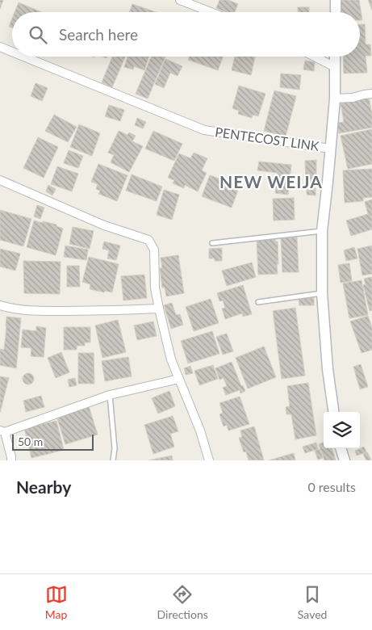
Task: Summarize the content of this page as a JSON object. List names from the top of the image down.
{
  "streets": {
    "street": ["PENTECOST LINK"]
  },
  "districts": ["NEW WEIJA"],
  "scale_bar": "50 m",
  "page": {
    "search": "Search here",
    "scale": "50 m",
    "heading": ["Nearby", "0 results"],
    "nav": ["Map", "Directions", "Saved"]
  }
}
